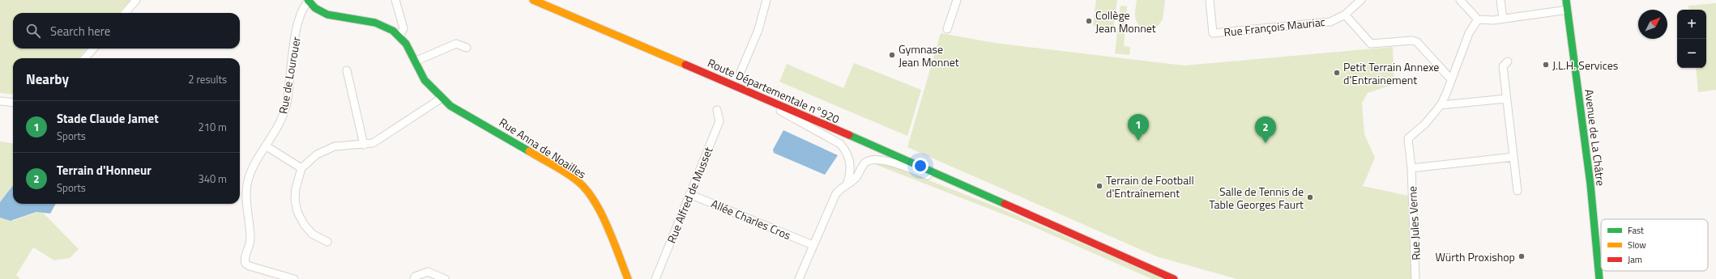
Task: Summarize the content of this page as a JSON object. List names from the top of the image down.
{
  "streets": {
    "main road": ["Route Départementale n°920", "Avenue de La Châtre", "Rue Anna de Noailles"],
    "street": [
      "Rue François Mauriac",
      "Rue de Lourouer",
      "Rue Alfred de Musset",
      "Allée Charles Cros",
      "Rue Jules Verne"
    ]
  },
  "crossings": [
    ["Rue de Lourouer", "Rue Anna de Noailles"],
    ["Rue Alfred de Musset", "Allée Charles Cros"]
  ],
  "places": [
    "Collège Jean Monnet",
    "Gymnase Jean Monnet",
    "J.L.H. Services",
    "Petit Terrain Annexe d'Entrainement",
    "Terrain de Football d'Entraînement",
    "Salle de Tennis de Table Georges Faurt",
    "Würth Proxishop"
  ],
  "legend": ["Fast", "Slow", "Jam"],
  "north": "top right",
  "page": {
    "map_buttons": ["+", "−"],
    "search": "Search here",
    "heading": ["Nearby", "2 results"],
    "list": [
      {
        "mark": "1",
        "name": "Stade Claude Jamet",
        "note": "Sports",
        "value": "210 m"
      },
      {
        "mark": "2",
        "name": "Terrain d'Honneur",
        "note": "Sports",
        "value": "340 m"
      }
    ],
    "pins": ["1", "2"]
  }
}
